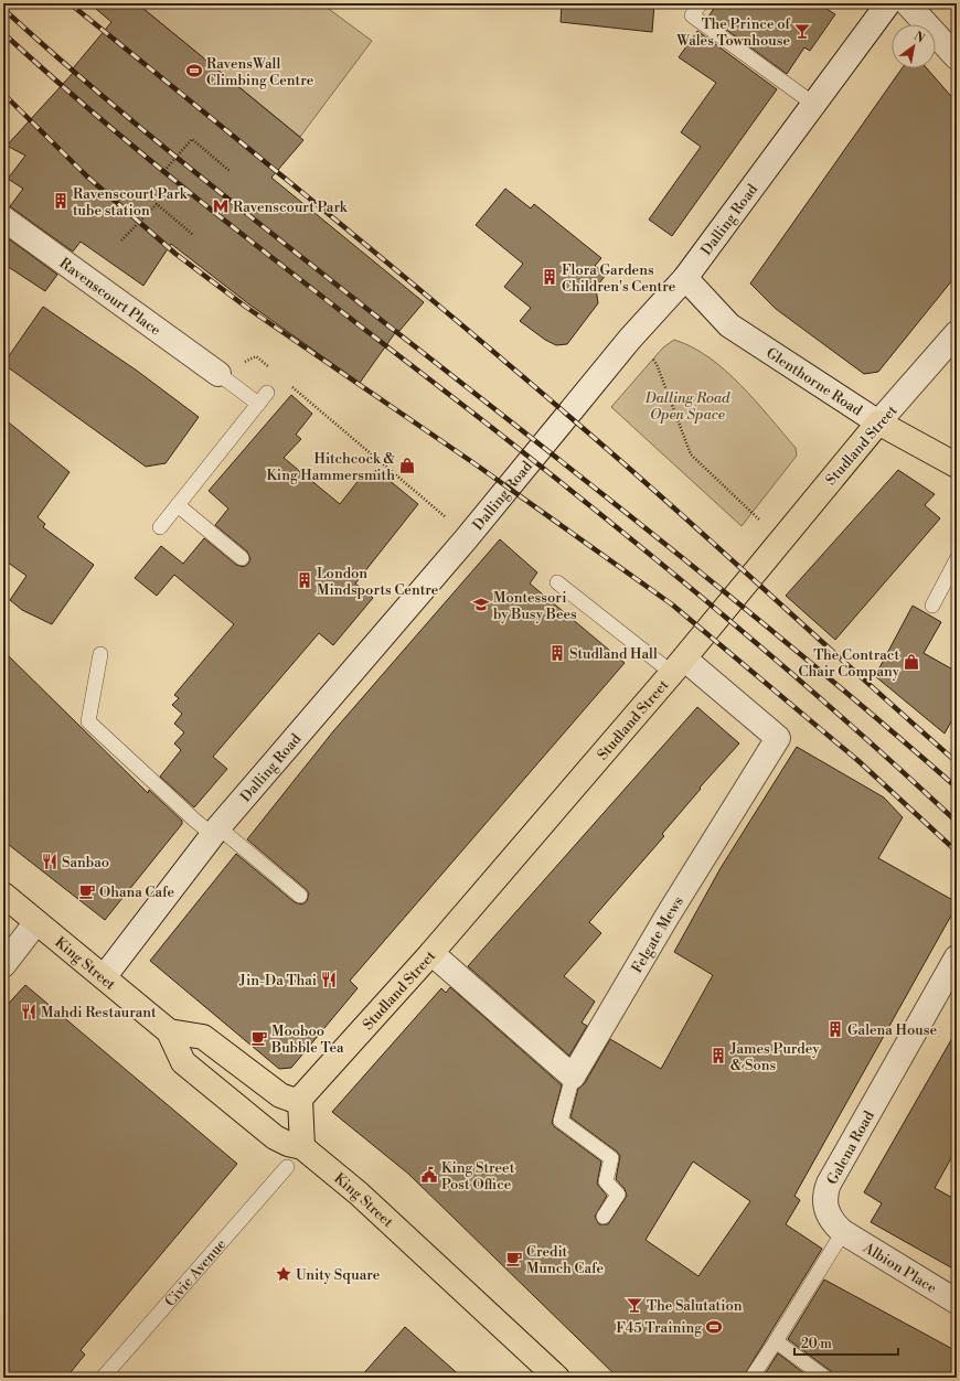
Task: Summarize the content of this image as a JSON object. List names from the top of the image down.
{
  "streets": {
    "main road": ["Glenthorne Road", "Studland Street", "King Street"],
    "street": [
      "Dalling Road",
      "Ravenscourt Place",
      "Felgate Mews",
      "Galena Road",
      "Albion Place"
    ],
    "lane": ["Civic Avenue"]
  },
  "crossings": [
    ["Dalling Road", "Glenthorne Road"],
    ["Dalling Road", "King Street"],
    ["Glenthorne Road", "Studland Street"],
    ["Studland Street", "Felgate Mews"],
    ["Galena Road", "Albion Place"]
  ],
  "parks": ["Dalling Road Open Space"],
  "places": {
    "bar": ["The Prince of Wales Townhouse", "The Salutation"],
    "sports": ["RavensWall Climbing Centre", "F45 Training"],
    "building": [
      "Ravenscourt Park tube station",
      "Flora Gardens Children's Centre",
      "London Mindsports Centre",
      "Studland Hall",
      "Galena House",
      "James Purdey & Sons"
    ],
    "metro station": ["Ravenscourt Park"],
    "shop": ["Hitchcock & King Hammersmith", "The Contract Chair Company"],
    "school or university": ["Montessori by Busy Bees"],
    "restaurant": ["Sanbao", "Jin-Da Thai", "Mahdi Restaurant"],
    "cafe": ["Ohana Cafe", "Mooboo Bubble Tea", "Credit Munch Cafe"],
    "public building": ["King Street Post Office"],
    "place": ["Unity Square"]
  },
  "scale_bar": "20 m",
  "north": "top right"
}
